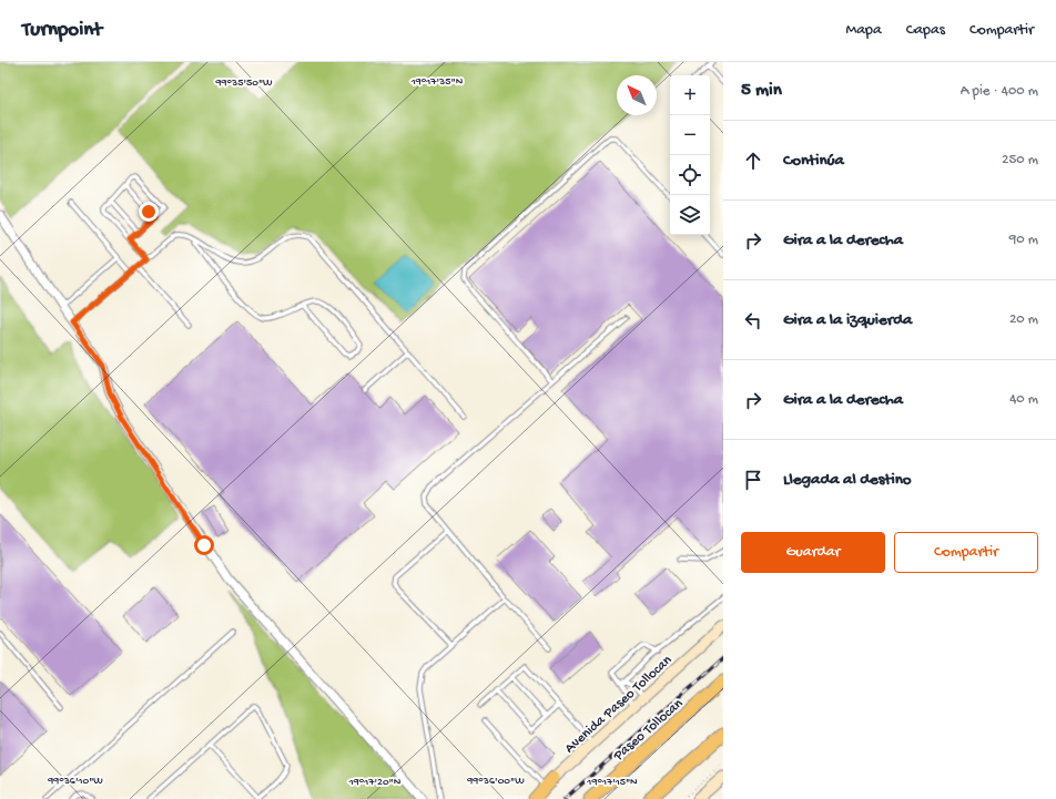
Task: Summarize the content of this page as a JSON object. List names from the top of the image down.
{
  "streets": {
    "highway": ["Paseo Tollocan"],
    "main road": ["Avenida Paseo Tollocan"]
  },
  "north": "top left",
  "page": {
    "header": "Turnpoint",
    "nav": ["Mapa", "Capas", "Compartir"],
    "heading": ["5 min", "A pie · 400 m"],
    "map_buttons": ["+", "−"],
    "list": [
      ["Continúa", "250 m"],
      ["Gira a la derecha", "90 m"],
      ["Gira a la izquierda", "20 m"],
      ["Gira a la derecha", "40 m"],
      "Llegada al destino"
    ],
    "buttons": ["Guardar", "Compartir"]
  },
  "coordinates": [
    "19°17'35\"N",
    "99°35'50\"W",
    "99°36'10\"W",
    "99°36'00\"W",
    "19°17'20\"N",
    "19°17'15\"N"
  ]
}
